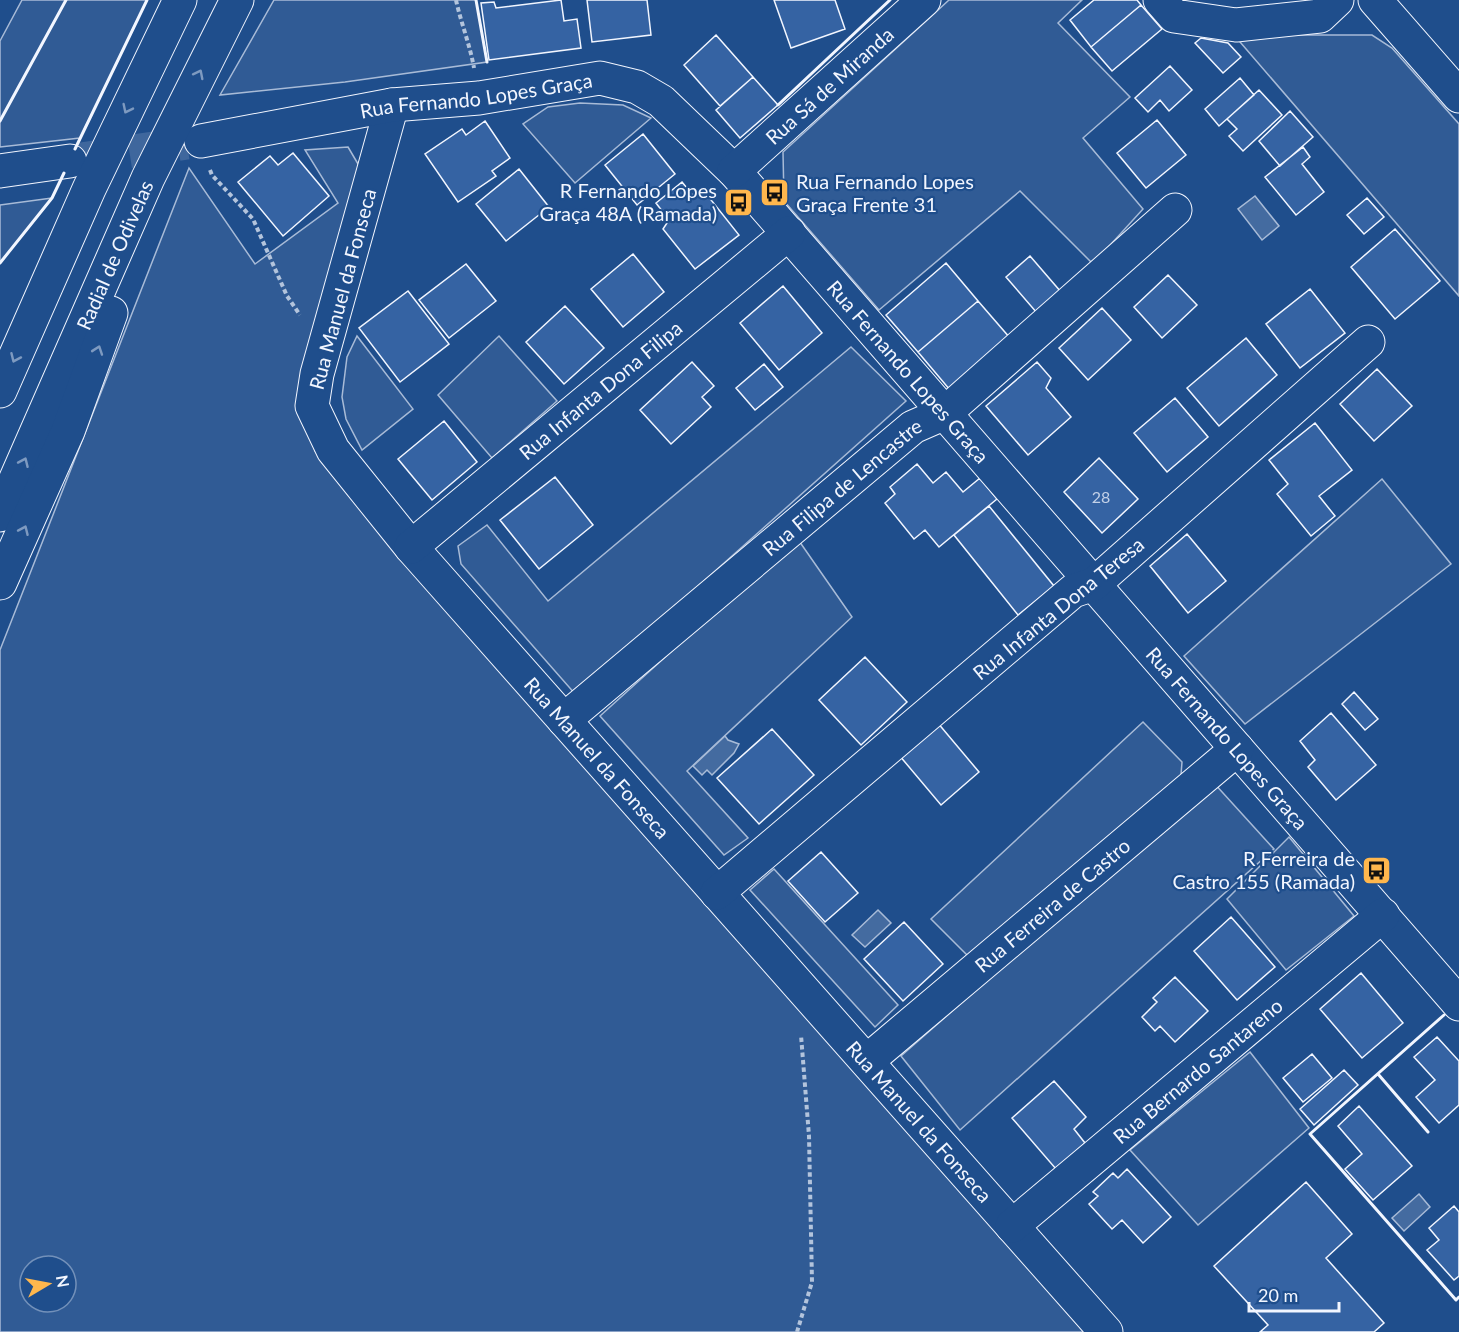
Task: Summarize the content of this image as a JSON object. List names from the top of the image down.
{
  "streets": {
    "main road": [
      "Rua Sá de Miranda",
      "Rua Fernando Lopes Graça",
      "Radial de Odivelas",
      "Rua Manuel da Fonseca",
      "Rua Infanta Dona Filipa",
      "Rua Filipa de Lencastre",
      "Rua Infanta Dona Teresa",
      "Rua Ferreira de Castro",
      "Rua Bernardo Santareno"
    ]
  },
  "crossings": [
    ["Rua Sá de Miranda", "Rua Fernando Lopes Graça"],
    ["Rua Fernando Lopes Graça", "Rua Manuel da Fonseca"],
    ["Rua Fernando Lopes Graça", "Rua Infanta Dona Filipa"],
    ["Rua Fernando Lopes Graça", "Rua Filipa de Lencastre"],
    ["Rua Fernando Lopes Graça", "Rua Infanta Dona Teresa"],
    ["Rua Fernando Lopes Graça", "Rua Ferreira de Castro"],
    ["Rua Fernando Lopes Graça", "Rua Bernardo Santareno"],
    ["Rua Manuel da Fonseca", "Rua Infanta Dona Filipa"],
    ["Rua Manuel da Fonseca", "Rua Filipa de Lencastre"],
    ["Rua Manuel da Fonseca", "Rua Infanta Dona Teresa"],
    ["Rua Manuel da Fonseca", "Rua Ferreira de Castro"],
    ["Rua Manuel da Fonseca", "Rua Bernardo Santareno"]
  ],
  "places": {
    "bus stop": ["Rua Fernando Lopes Graça Frente 31", "R Fernando Lopes Graça 48A (Ramada)", "R Ferreira de Castro 155 (Ramada)"]
  },
  "house_numbers": ["28"],
  "scale_bar": "20 m",
  "north": "right"
}
